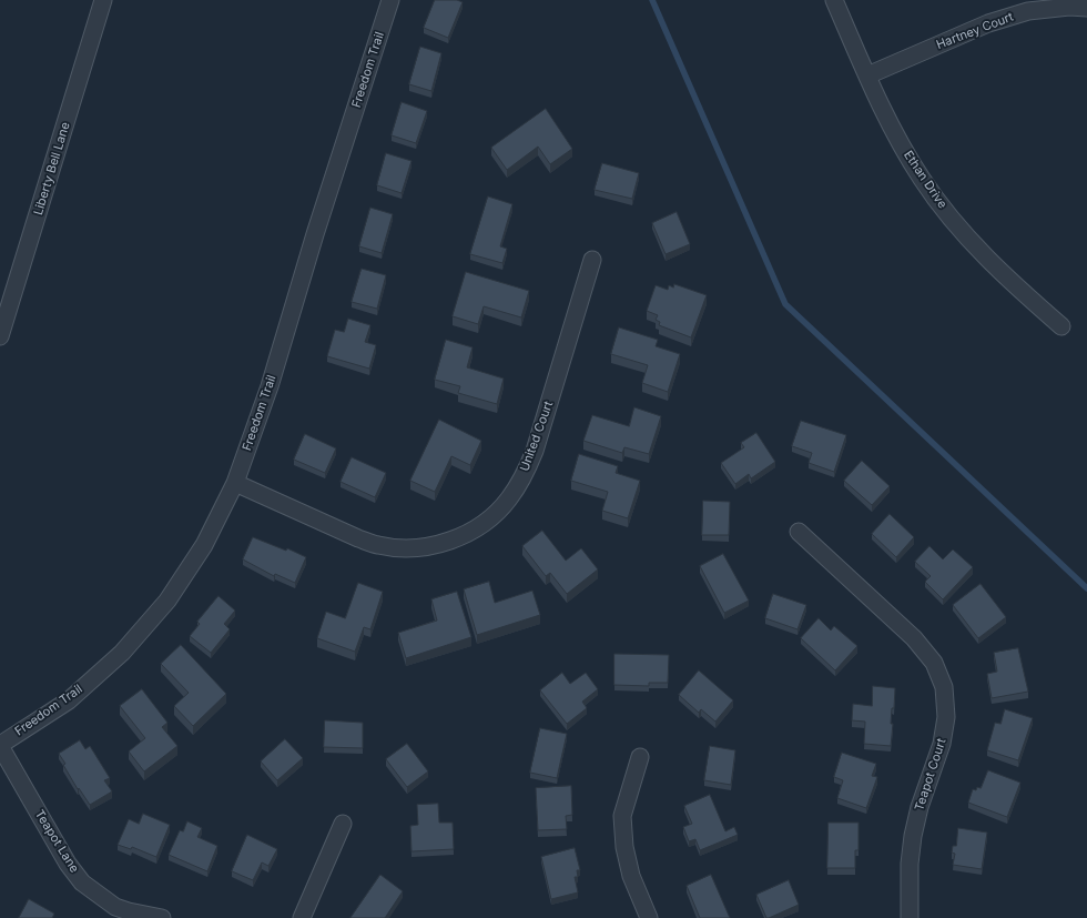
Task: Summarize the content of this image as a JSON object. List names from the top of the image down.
{
  "streets": {
    "street": [
      "Hartney Court",
      "Freedom Trail",
      "Liberty Bell Lane",
      "Ethan Drive",
      "United Court",
      "Teapot Court",
      "Teapot Lane"
    ]
  },
  "crossings": [
    ["Hartney Court", "Ethan Drive"],
    ["Freedom Trail", "United Court"],
    ["Freedom Trail", "Teapot Lane"]
  ]
}
